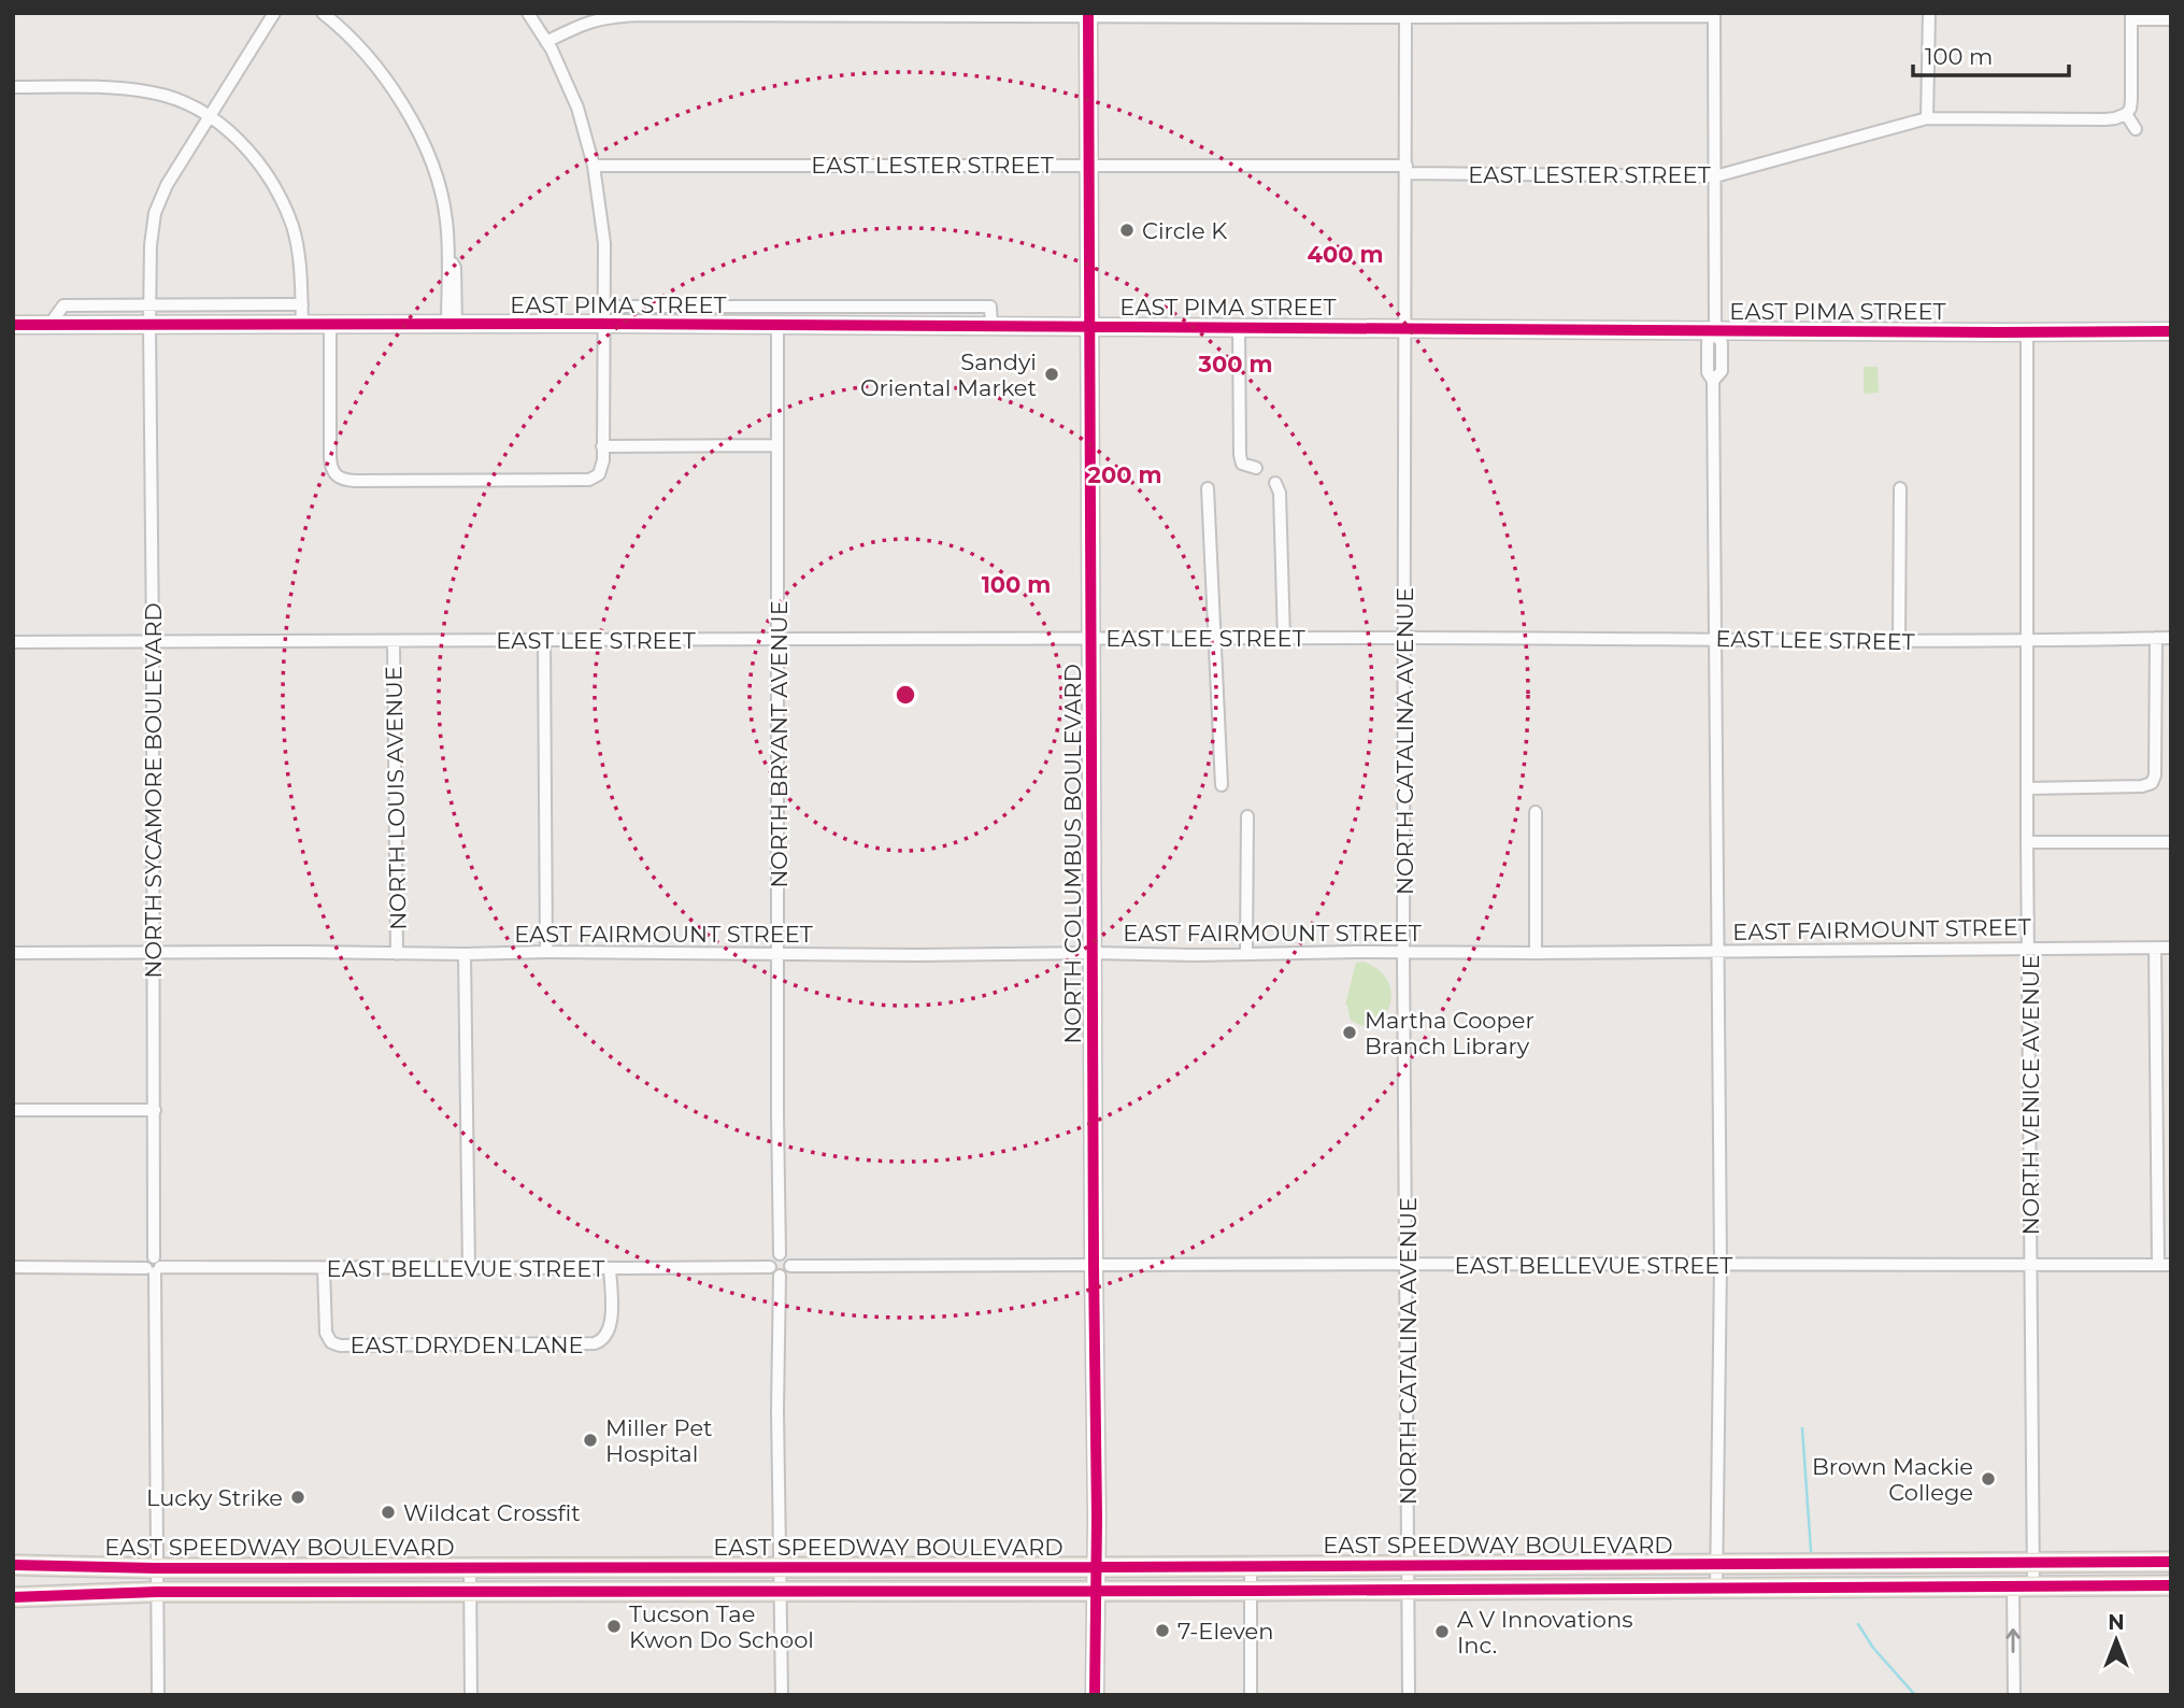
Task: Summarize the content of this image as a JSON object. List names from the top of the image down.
{
  "streets": {
    "main road": ["EAST SPEEDWAY BOULEVARD"],
    "street": [
      "EAST LESTER STREET",
      "EAST PIMA STREET",
      "EAST LEE STREET",
      "NORTH CATALINA AVENUE",
      "NORTH BRYANT AVENUE",
      "NORTH SYCAMORE BOULEVARD",
      "NORTH LOUIS AVENUE",
      "NORTH COLUMBUS BOULEVARD",
      "EAST FAIRMOUNT STREET",
      "NORTH VENICE AVENUE",
      "EAST BELLEVUE STREET",
      "EAST DRYDEN LANE"
    ]
  },
  "crossings": [
    ["EAST LESTER STREET", "NORTH CATALINA AVENUE"],
    ["EAST LESTER STREET", "NORTH COLUMBUS BOULEVARD"],
    ["EAST PIMA STREET", "NORTH CATALINA AVENUE"],
    ["EAST PIMA STREET", "NORTH BRYANT AVENUE"],
    ["EAST PIMA STREET", "NORTH SYCAMORE BOULEVARD"],
    ["EAST PIMA STREET", "NORTH COLUMBUS BOULEVARD"],
    ["EAST PIMA STREET", "NORTH VENICE AVENUE"],
    ["EAST LEE STREET", "NORTH CATALINA AVENUE"],
    ["EAST LEE STREET", "NORTH BRYANT AVENUE"],
    ["EAST LEE STREET", "NORTH SYCAMORE BOULEVARD"],
    ["EAST LEE STREET", "NORTH LOUIS AVENUE"],
    ["EAST LEE STREET", "NORTH COLUMBUS BOULEVARD"],
    ["EAST LEE STREET", "NORTH VENICE AVENUE"],
    ["NORTH CATALINA AVENUE", "EAST FAIRMOUNT STREET"],
    ["NORTH CATALINA AVENUE", "EAST BELLEVUE STREET"],
    ["NORTH CATALINA AVENUE", "EAST SPEEDWAY BOULEVARD"],
    ["NORTH BRYANT AVENUE", "EAST FAIRMOUNT STREET"],
    ["NORTH BRYANT AVENUE", "EAST BELLEVUE STREET"],
    ["NORTH SYCAMORE BOULEVARD", "EAST FAIRMOUNT STREET"],
    ["NORTH SYCAMORE BOULEVARD", "EAST BELLEVUE STREET"],
    ["NORTH SYCAMORE BOULEVARD", "EAST SPEEDWAY BOULEVARD"],
    ["NORTH LOUIS AVENUE", "EAST FAIRMOUNT STREET"],
    ["NORTH COLUMBUS BOULEVARD", "EAST FAIRMOUNT STREET"],
    ["NORTH COLUMBUS BOULEVARD", "EAST BELLEVUE STREET"],
    ["NORTH COLUMBUS BOULEVARD", "EAST SPEEDWAY BOULEVARD"],
    ["EAST FAIRMOUNT STREET", "NORTH VENICE AVENUE"],
    ["NORTH VENICE AVENUE", "EAST BELLEVUE STREET"],
    ["NORTH VENICE AVENUE", "EAST SPEEDWAY BOULEVARD"],
    ["EAST BELLEVUE STREET", "EAST DRYDEN LANE"]
  ],
  "places": [
    "Circle K",
    "Sandyi Oriental Market",
    "Martha Cooper Branch Library",
    "Miller Pet Hospital",
    "Brown Mackie College",
    "Lucky Strike",
    "Wildcat Crossfit",
    "Tucson Tae Kwon Do School",
    "7-Eleven",
    "A V Innovations Inc."
  ],
  "scale_bar": "100 m",
  "north": "top",
  "rings": [
    "400 m",
    "300 m",
    "200 m",
    "100 m"
  ]
}
